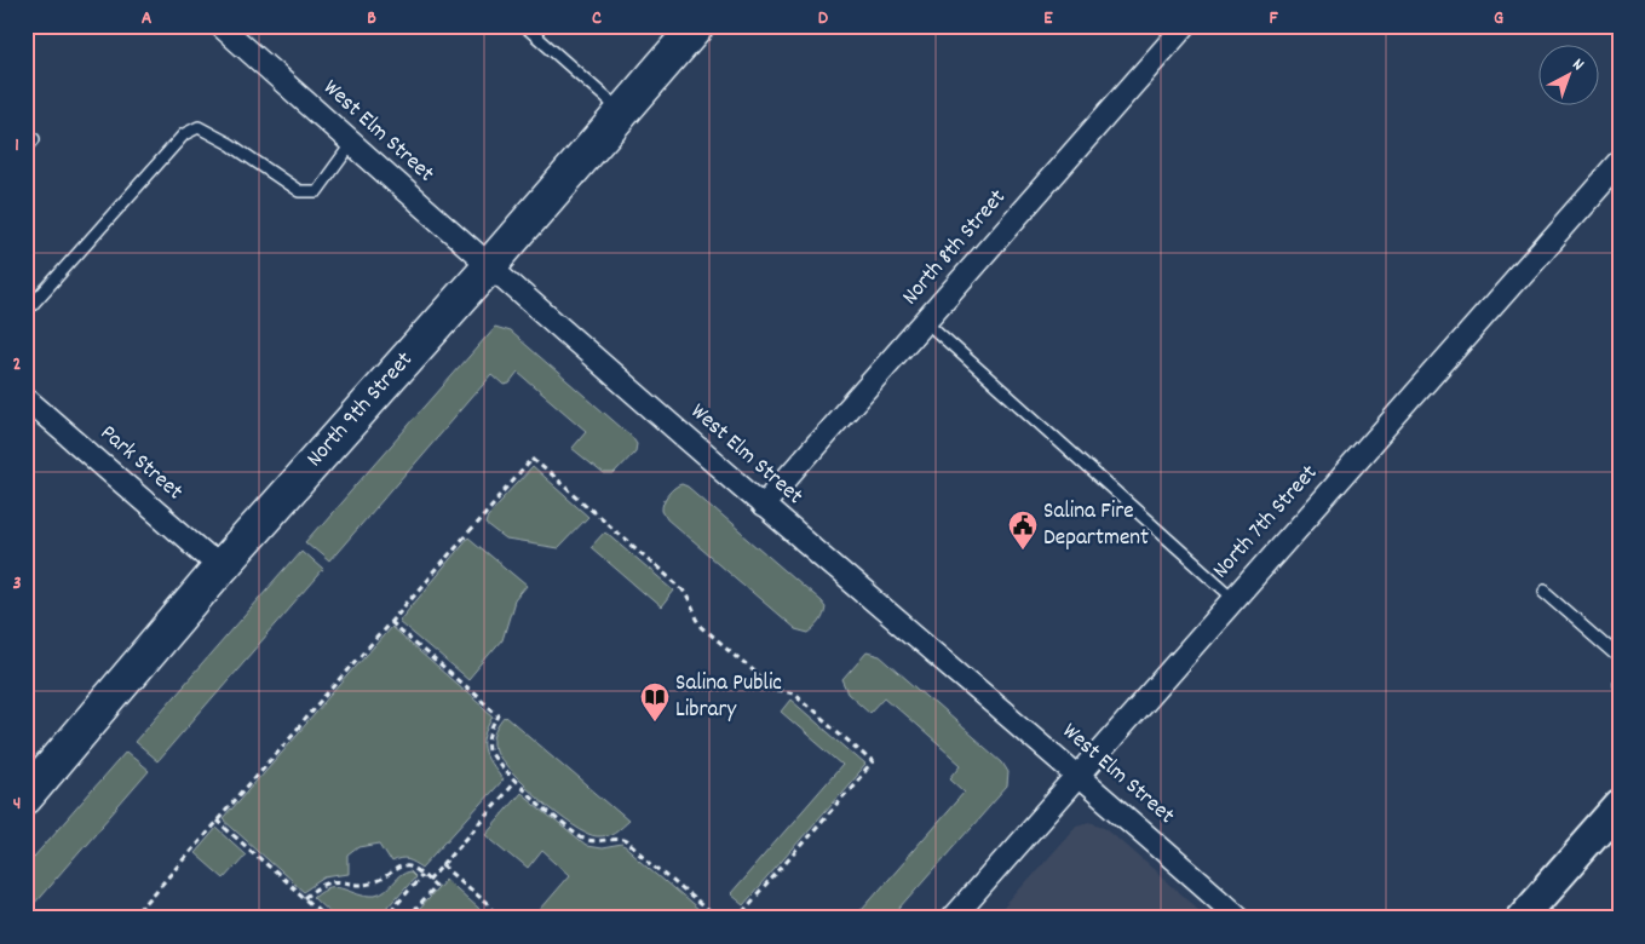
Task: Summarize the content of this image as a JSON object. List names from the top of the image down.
{
  "streets": {
    "main road": ["North 9th Street"],
    "street": [
      "West Elm Street",
      "North 8th Street",
      "Park Street",
      "North 7th Street"
    ]
  },
  "crossings": [
    ["West Elm Street", "North 8th Street"],
    ["West Elm Street", "North 9th Street"],
    ["West Elm Street", "North 7th Street"],
    ["North 9th Street", "Park Street"]
  ],
  "places": {
    "public building": ["Salina Fire Department"],
    "library": ["Salina Public Library"]
  },
  "north": "top right",
  "grid": {
    "columns": [
      "A",
      "B",
      "C",
      "D",
      "E",
      "F",
      "G"
    ],
    "rows": [
      "1",
      "2",
      "3",
      "4"
    ]
  }
}
